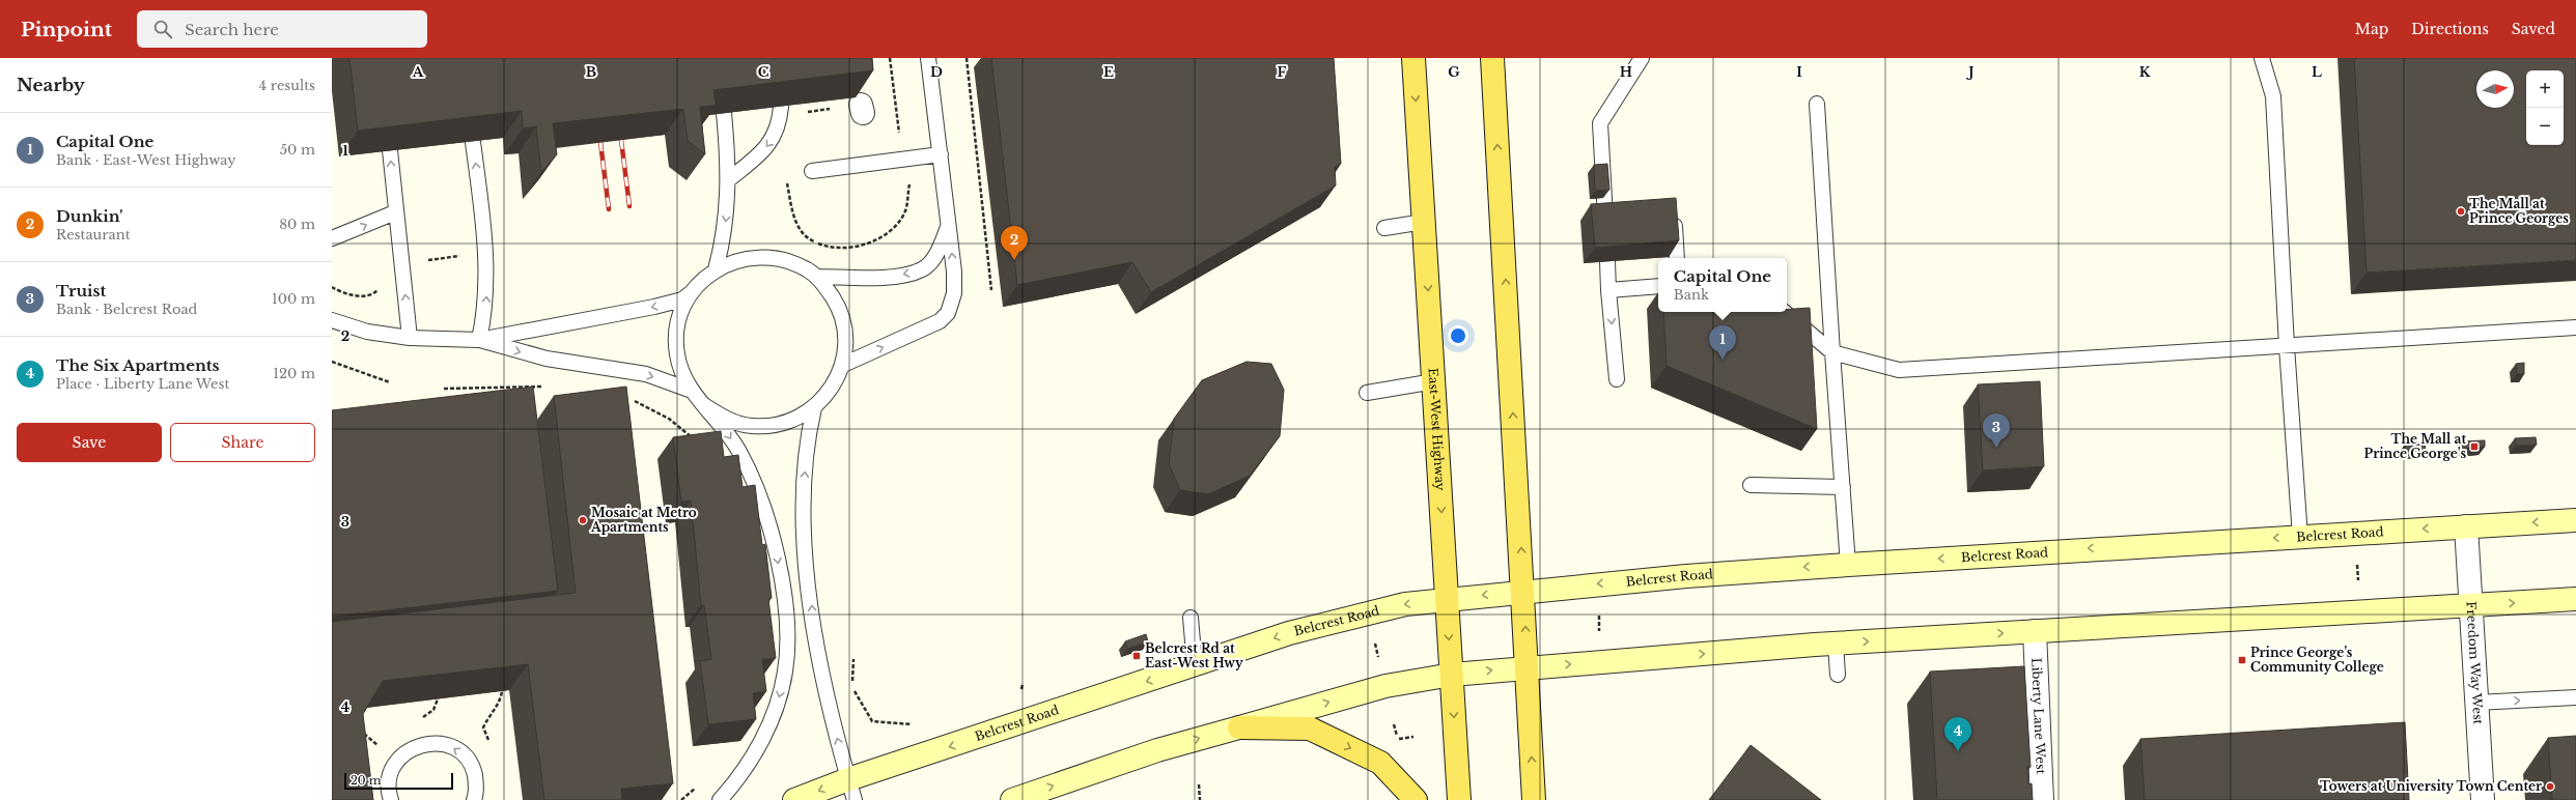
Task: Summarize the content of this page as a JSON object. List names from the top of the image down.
{
  "streets": {
    "main road": ["East-West Highway", "Belcrest Road"],
    "street": ["Freedom Way West", "Liberty Lane West"]
  },
  "crossings": [
    ["East-West Highway", "Belcrest Road"],
    ["Belcrest Road", "Freedom Way West"]
  ],
  "places": {
    "other": ["The Mall at Prince Georges", "Mosaic at Metro Apartments", "Towers at University Town Center"],
    "transit": ["The Mall at Prince George’s", "Belcrest Rd at East-West Hwy", "Prince George’s Community College"]
  },
  "scale_bar": "20 m",
  "north": "right",
  "page": {
    "header": "Pinpoint",
    "search": "Search here",
    "nav": ["Map", "Directions", "Saved"],
    "heading": ["Nearby", "4 results"],
    "map_buttons": ["+", "−"],
    "list": [
      {
        "mark": "1",
        "name": "Capital One",
        "note": "Bank · East-West Highway",
        "value": "50 m"
      },
      {
        "mark": "2",
        "name": "Dunkin'",
        "note": "Restaurant",
        "value": "80 m"
      },
      {
        "mark": "3",
        "name": "Truist",
        "note": "Bank · Belcrest Road",
        "value": "100 m"
      },
      {
        "mark": "4",
        "name": "The Six Apartments",
        "note": "Place · Liberty Lane West",
        "value": "120 m"
      }
    ],
    "pins": [
      "2",
      "1",
      "3",
      "4"
    ],
    "popup": ["Capital One", "Bank"],
    "buttons": ["Save", "Share"],
    "scale": "20 m"
  },
  "grid": {
    "columns": [
      "A",
      "B",
      "C",
      "D",
      "E",
      "F",
      "G",
      "H",
      "I",
      "J",
      "K",
      "L"
    ],
    "rows": [
      "1",
      "2",
      "3",
      "4"
    ]
  }
}
